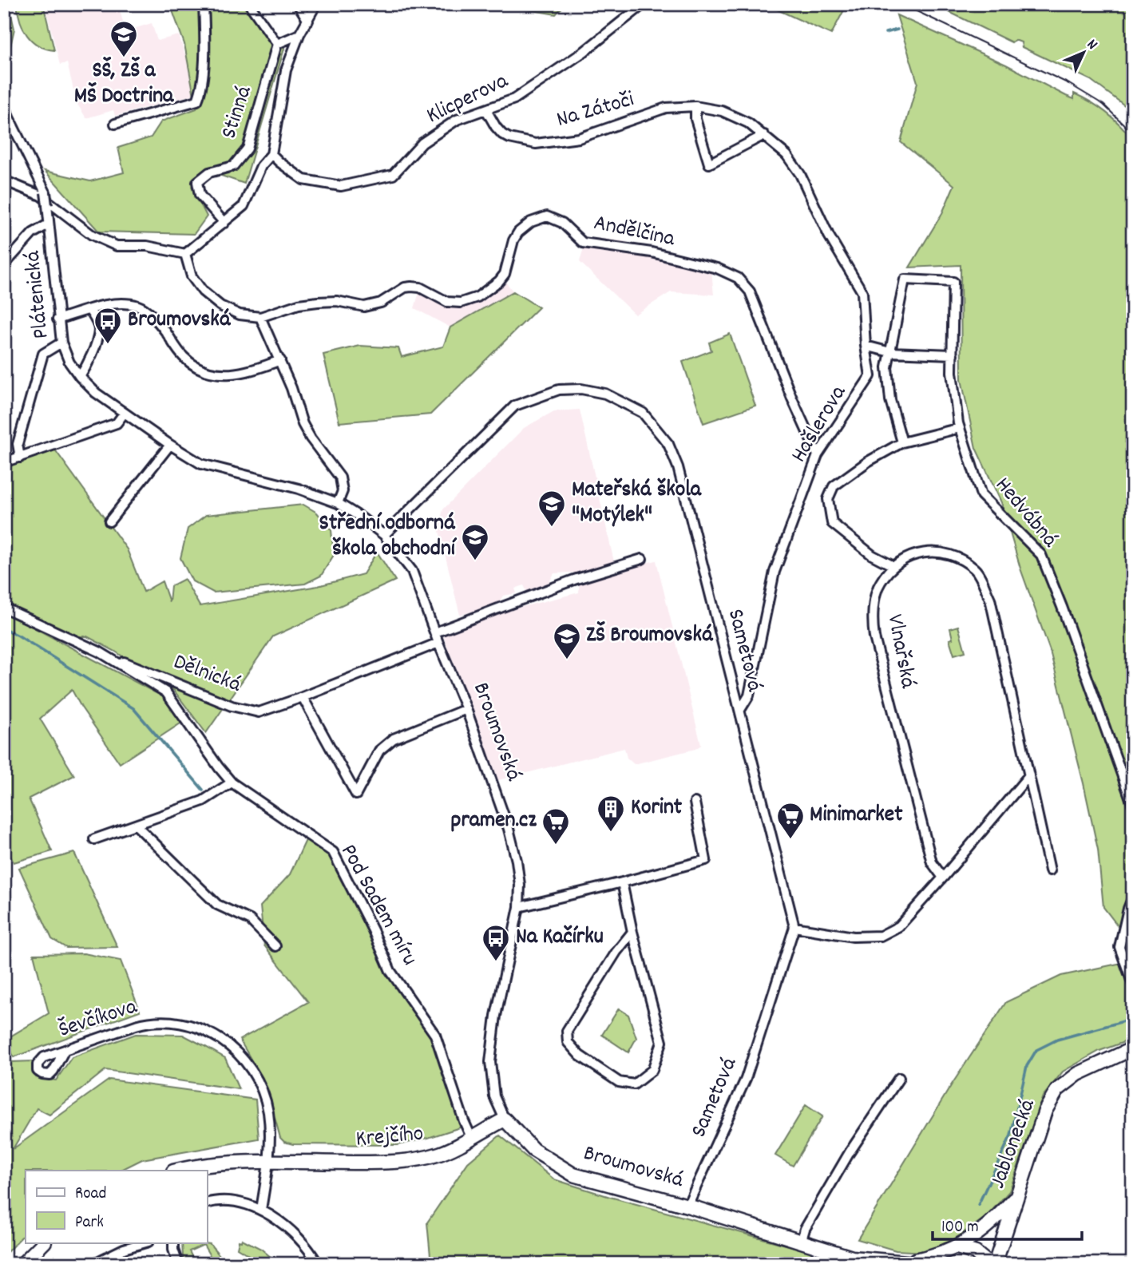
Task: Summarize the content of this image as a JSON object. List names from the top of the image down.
{
  "streets": {
    "street": [
      "Klicperova",
      "Na Zátoči",
      "Stinná",
      "Andělčina",
      "Plátenická",
      "Hašlerova",
      "Hedvábná",
      "Sametová",
      "Vlnařská",
      "Dělnická",
      "Broumovská",
      "Pod Sadem míru",
      "Ševčíkova",
      "Krejčího",
      "Jablonecká"
    ]
  },
  "crossings": [
    ["Klicperova", "Na Zátoči"],
    ["Na Zátoči", "Hašlerova"],
    ["Andělčina", "Hašlerova"],
    ["Plátenická", "Broumovská"],
    ["Hašlerova", "Sametová"],
    ["Sametová", "Broumovská"],
    ["Dělnická", "Pod Sadem míru"],
    ["Broumovská", "Krejčího"],
    ["Broumovská", "Jablonecká"],
    ["Pod Sadem míru", "Krejčího"],
    ["Ševčíkova", "Krejčího"]
  ],
  "places": {
    "school or university": [
      "SŠ, ZŠ a MŠ Doctrina",
      "Mateřská škola \"Motýlek\"",
      "Střední odborná škola obchodní",
      "ZŠ Broumovská"
    ],
    "bus stop": ["Broumovská", "Na Kačírku"],
    "building": ["Korint"],
    "supermarket": ["Minimarket", "pramen.cz"]
  },
  "legend": ["Road", "Park"],
  "scale_bar": "100 m",
  "north": "top right"
}
